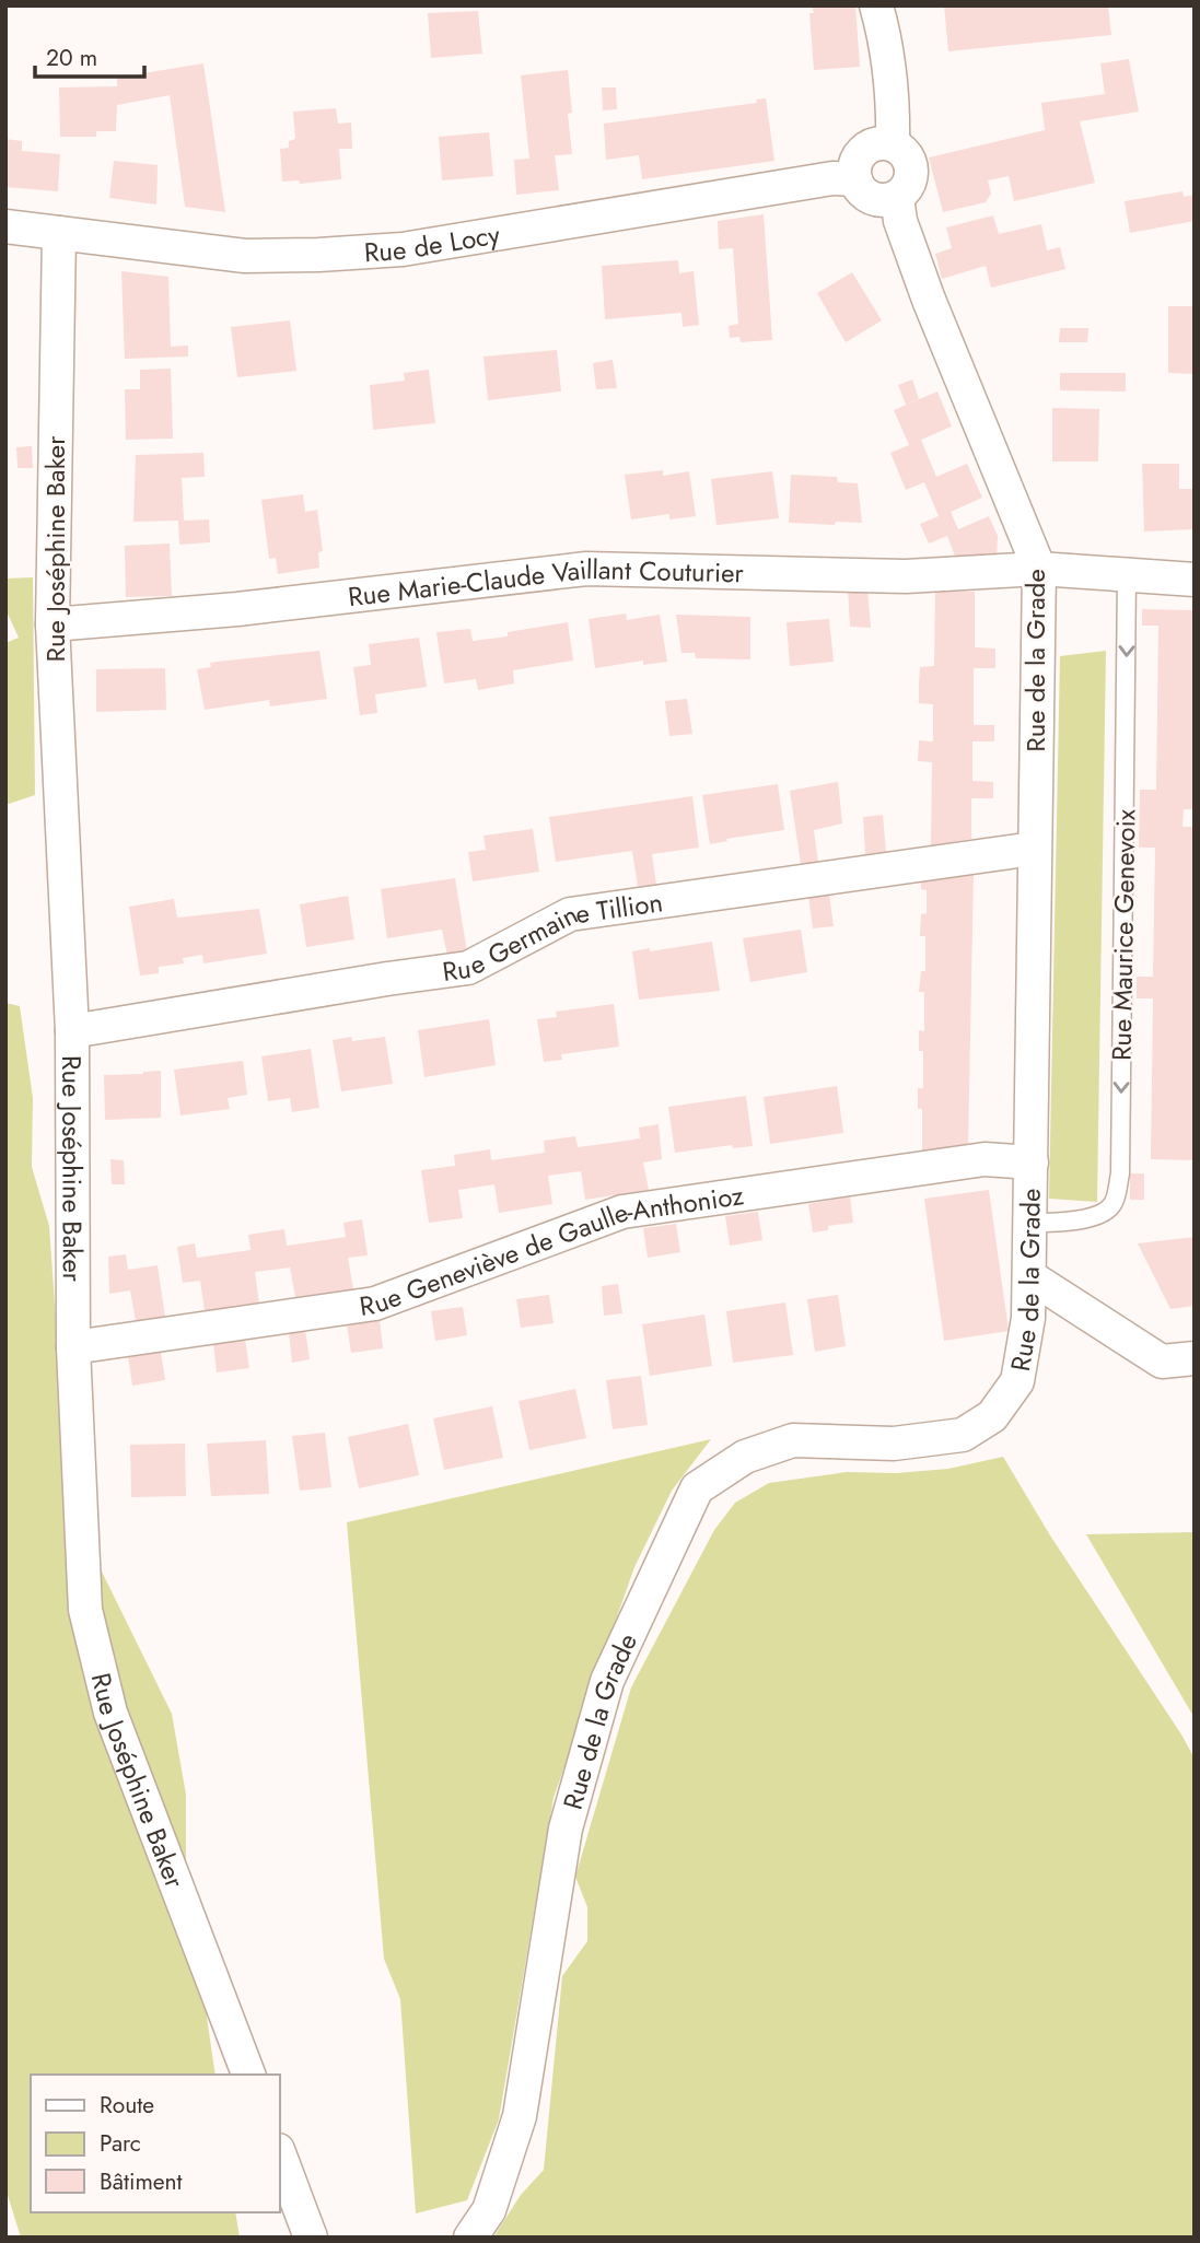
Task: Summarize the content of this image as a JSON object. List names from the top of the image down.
{
  "streets": {
    "street": [
      "Rue de Locy",
      "Rue Joséphine Baker",
      "Rue Marie-Claude Vaillant Couturier",
      "Rue de la Grade",
      "Rue Germaine Tillion",
      "Rue Geneviève de Gaulle-Anthonioz"
    ],
    "lane": ["Rue Maurice Genevoix"]
  },
  "crossings": [
    ["Rue de Locy", "Rue Joséphine Baker"],
    ["Rue de Locy", "Rue de la Grade"],
    ["Rue Joséphine Baker", "Rue Marie-Claude Vaillant Couturier"],
    ["Rue Joséphine Baker", "Rue Germaine Tillion"],
    ["Rue Joséphine Baker", "Rue Geneviève de Gaulle-Anthonioz"],
    ["Rue Marie-Claude Vaillant Couturier", "Rue de la Grade"],
    ["Rue Marie-Claude Vaillant Couturier", "Rue Maurice Genevoix"],
    ["Rue de la Grade", "Rue Maurice Genevoix"],
    ["Rue de la Grade", "Rue Germaine Tillion"],
    ["Rue de la Grade", "Rue Geneviève de Gaulle-Anthonioz"]
  ],
  "one_way": ["Rue Maurice Genevoix"],
  "legend": ["Route", "Parc", "Bâtiment"],
  "scale_bar": "20 m"
}
